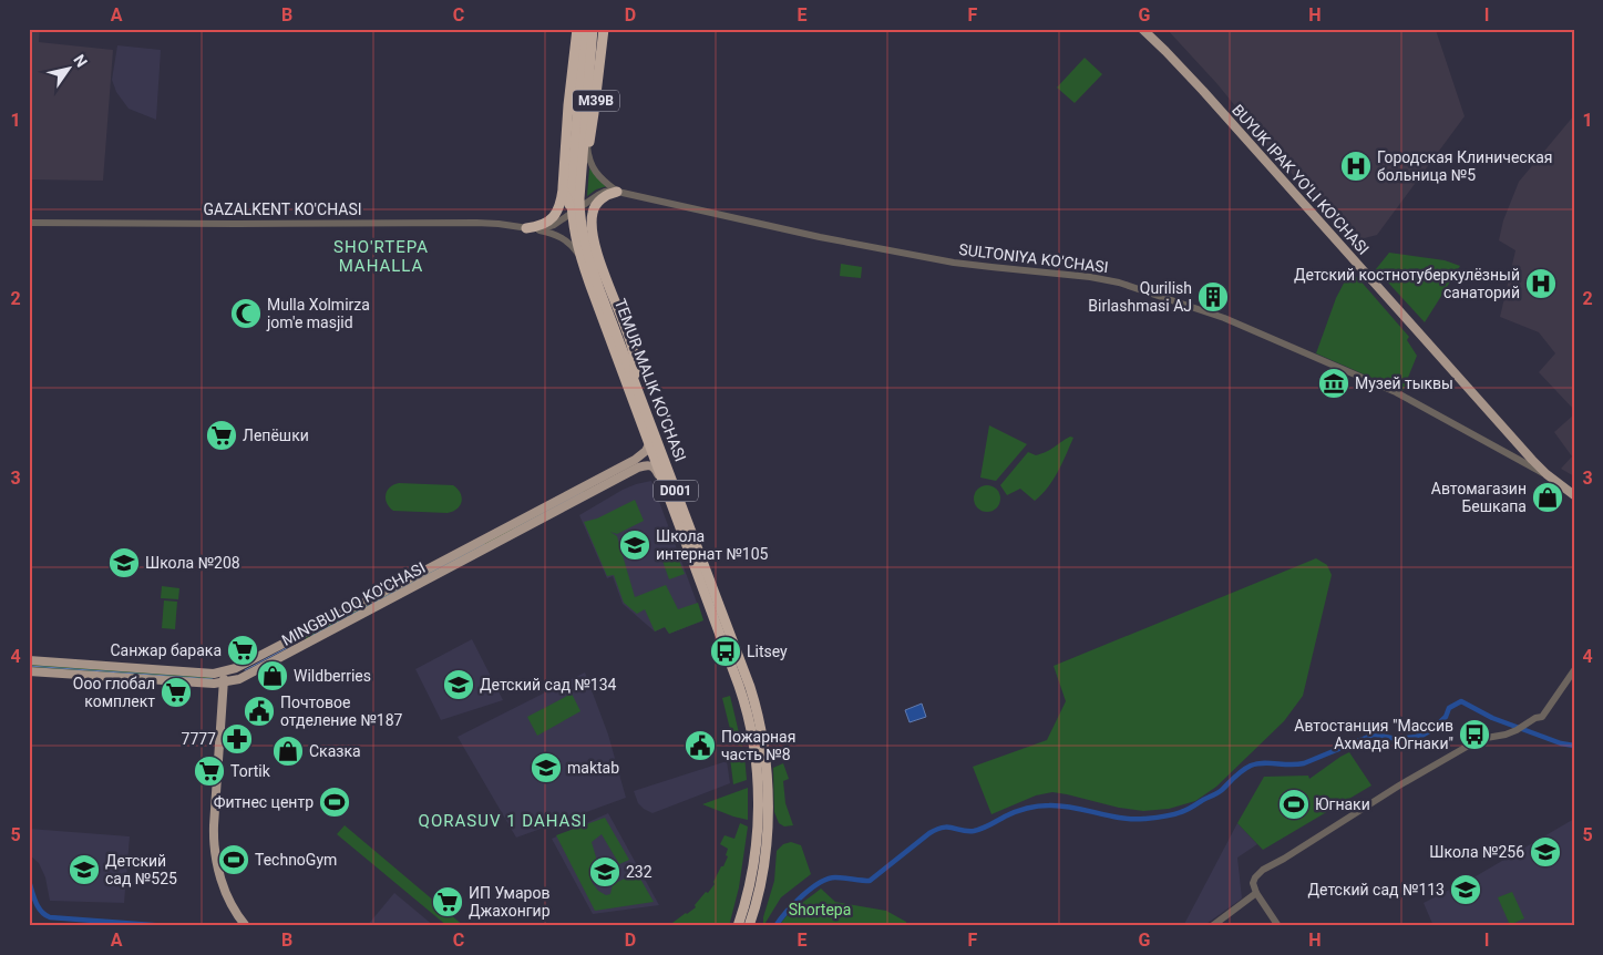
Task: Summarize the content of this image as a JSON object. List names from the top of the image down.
{
  "streets": {
    "highway": ["M39B", "TEMUR MALIK KO'CHASI", "D001"],
    "main road": ["BUYUK IPAK YO'LI KO'CHASI", "MINGBULOQ KO'CHASI"],
    "street": ["GAZALKENT KO'CHASI", "SULTONIYA KO'CHASI"]
  },
  "crossings": [
    ["M39B", "SULTONIYA KO'CHASI"],
    ["M39B", "TEMUR MALIK KO'CHASI"],
    ["BUYUK IPAK YO'LI KO'CHASI", "SULTONIYA KO'CHASI"],
    ["GAZALKENT KO'CHASI", "TEMUR MALIK KO'CHASI"],
    ["SULTONIYA KO'CHASI", "TEMUR MALIK KO'CHASI"],
    ["TEMUR MALIK KO'CHASI", "MINGBULOQ KO'CHASI"]
  ],
  "districts": ["SHO'RTEPA MAHALLA", "QORASUV 1 DAHASI"],
  "parks": ["Shortepa"],
  "places": {
    "hospital": ["Городская Клиническая больница №5", "Детский костнотуберкулёзный санаторий"],
    "building": ["Qurilish Birlashmasi AJ"],
    "mosque": ["Mulla Xolmirza jom'e masjid"],
    "museum": ["Музей тыквы"],
    "supermarket": [
      "Лепёшки",
      "Санжар барака",
      "Ооо глобал комплект",
      "Tortik",
      "ИП Умаров Джахонгир"
    ],
    "shop": ["Автомагазин Бешкапа", "Wildberries", "Сказка"],
    "school or university": [
      "Школа интернат №105",
      "Школа №208",
      "Детский сад №134",
      "maktab",
      "Школа №256",
      "Детский сад №525",
      "232",
      "Детский сад №113"
    ],
    "bus stop": ["Litsey", "Автостанция \"Массив Ахмада Югнаки\""],
    "public building": ["Почтовое отделение №187", "Пожарная часть №8"],
    "pharmacy": ["7777"],
    "sports": ["Фитнес центр", "Югнаки", "TechnoGym"]
  },
  "north": "top right",
  "grid": {
    "columns": [
      "A",
      "B",
      "C",
      "D",
      "E",
      "F",
      "G",
      "H",
      "I"
    ],
    "rows": [
      "1",
      "2",
      "3",
      "4",
      "5"
    ]
  }
}
